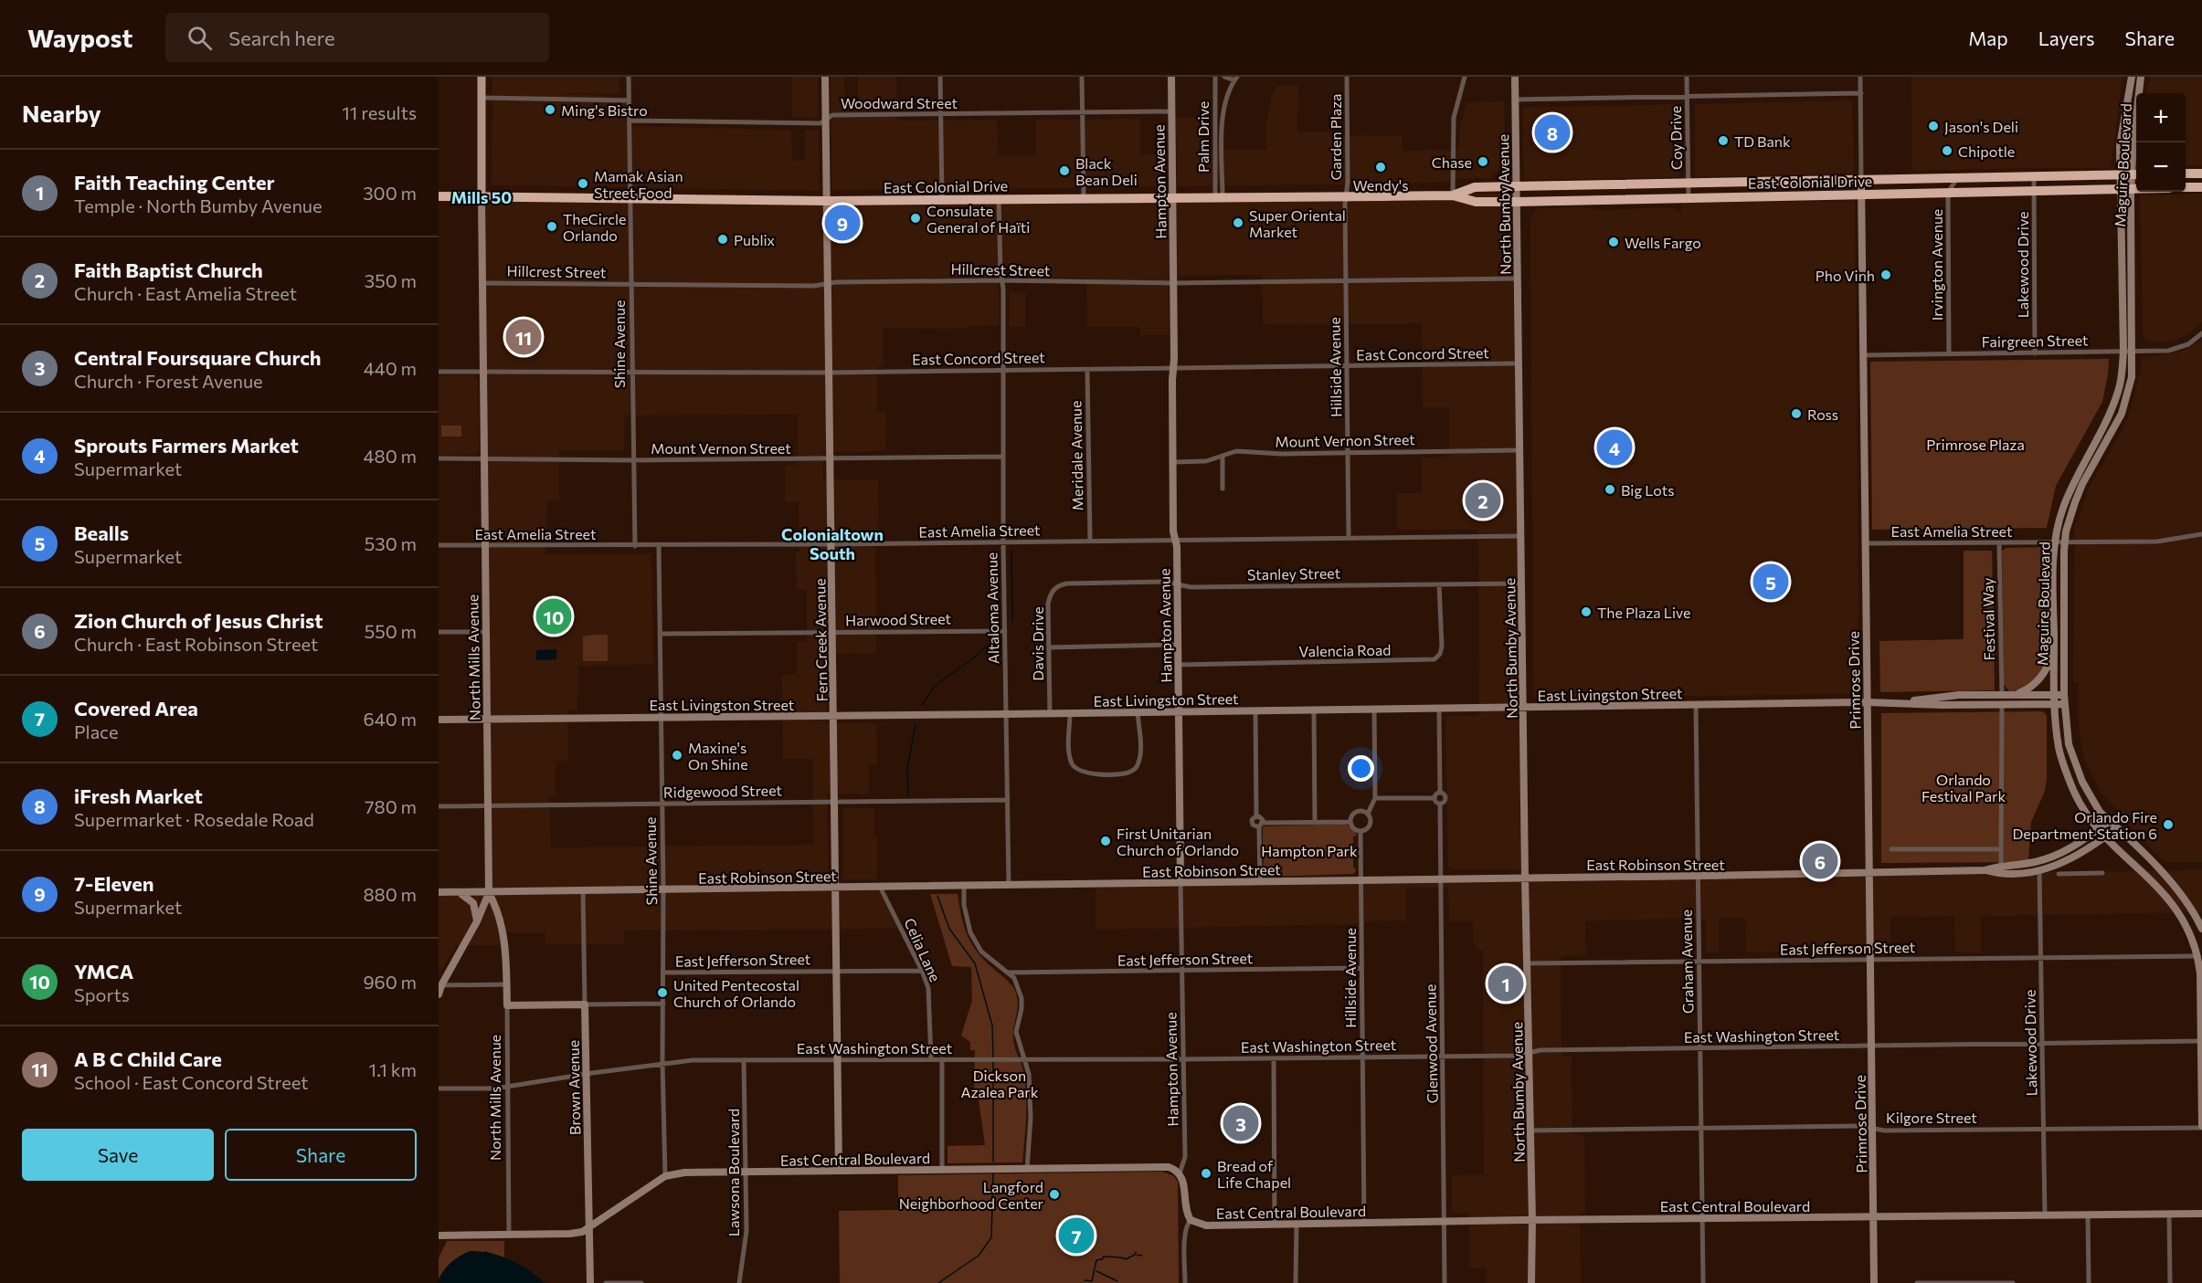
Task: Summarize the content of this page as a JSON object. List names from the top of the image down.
{
  "streets": {
    "highway": ["East Colonial Drive"],
    "main road": ["North Mills Avenue"],
    "street": [
      "Woodward Street",
      "Palm Drive",
      "Garden Plaza",
      "Coy Drive",
      "Maguire Boulevard",
      "Hampton Avenue",
      "North Bumby Avenue",
      "Irvington Avenue",
      "Lakewood Drive",
      "Hillcrest Street",
      "Fairgreen Street",
      "Shine Avenue",
      "East Concord Street",
      "Hillside Avenue",
      "Mount Vernon Street",
      "Meridale Avenue",
      "East Amelia Street",
      "Stanley Street",
      "Altaloma Avenue",
      "Harwood Street",
      "Festival Way",
      "Fern Creek Avenue",
      "Davis Drive",
      "Valencia Road",
      "Primrose Drive",
      "East Livingston Street",
      "Ridgewood Street",
      "East Robinson Street",
      "East Jefferson Street",
      "Celia Lane",
      "Graham Avenue",
      "East Washington Street",
      "Glenwood Avenue",
      "Brown Avenue",
      "Kilgore Street",
      "East Central Boulevard",
      "Lawsona Boulevard"
    ]
  },
  "crossings": [
    ["Woodward Street", "Hampton Avenue"],
    ["Woodward Street", "Shine Avenue"],
    ["Woodward Street", "Fern Creek Avenue"],
    ["Palm Drive", "East Colonial Drive"],
    ["Garden Plaza", "East Colonial Drive"],
    ["Garden Plaza", "Hillside Avenue"],
    ["Coy Drive", "East Colonial Drive"],
    ["Maguire Boulevard", "East Colonial Drive"],
    ["Maguire Boulevard", "Fairgreen Street"],
    ["Maguire Boulevard", "East Amelia Street"],
    ["Maguire Boulevard", "East Livingston Street"],
    ["Maguire Boulevard", "East Robinson Street"],
    ["Maguire Boulevard", "East Jefferson Street"],
    ["Maguire Boulevard", "East Washington Street"],
    ["Maguire Boulevard", "Kilgore Street"],
    ["Hampton Avenue", "East Colonial Drive"],
    ["Hampton Avenue", "Hillcrest Street"],
    ["Hampton Avenue", "East Concord Street"],
    ["Hampton Avenue", "Mount Vernon Street"],
    ["Hampton Avenue", "East Amelia Street"],
    ["Hampton Avenue", "Stanley Street"],
    ["Hampton Avenue", "Valencia Road"],
    ["Hampton Avenue", "East Livingston Street"],
    ["Hampton Avenue", "East Robinson Street"],
    ["Hampton Avenue", "East Jefferson Street"],
    ["Hampton Avenue", "East Washington Street"],
    ["Hampton Avenue", "East Central Boulevard"],
    ["East Colonial Drive", "North Bumby Avenue"],
    ["East Colonial Drive", "Irvington Avenue"],
    ["East Colonial Drive", "Lakewood Drive"],
    ["East Colonial Drive", "Shine Avenue"],
    ["East Colonial Drive", "Hillside Avenue"],
    ["East Colonial Drive", "Altaloma Avenue"],
    ["East Colonial Drive", "Fern Creek Avenue"],
    ["East Colonial Drive", "North Mills Avenue"],
    ["East Colonial Drive", "Primrose Drive"],
    ["North Bumby Avenue", "Hillcrest Street"],
    ["North Bumby Avenue", "East Concord Street"],
    ["North Bumby Avenue", "Mount Vernon Street"],
    ["North Bumby Avenue", "East Amelia Street"],
    ["North Bumby Avenue", "Stanley Street"],
    ["North Bumby Avenue", "East Livingston Street"],
    ["North Bumby Avenue", "East Robinson Street"],
    ["North Bumby Avenue", "East Jefferson Street"],
    ["North Bumby Avenue", "East Washington Street"],
    ["North Bumby Avenue", "Kilgore Street"],
    ["North Bumby Avenue", "East Central Boulevard"],
    ["Irvington Avenue", "Fairgreen Street"],
    ["Lakewood Drive", "Fairgreen Street"],
    ["Lakewood Drive", "East Robinson Street"],
    ["Lakewood Drive", "East Jefferson Street"],
    ["Lakewood Drive", "East Washington Street"],
    ["Lakewood Drive", "Kilgore Street"],
    ["Lakewood Drive", "East Central Boulevard"],
    ["Hillcrest Street", "Shine Avenue"],
    ["Hillcrest Street", "Hillside Avenue"],
    ["Hillcrest Street", "Altaloma Avenue"],
    ["Hillcrest Street", "Fern Creek Avenue"],
    ["Hillcrest Street", "North Mills Avenue"],
    ["Fairgreen Street", "Primrose Drive"],
    ["Shine Avenue", "East Concord Street"],
    ["Shine Avenue", "Mount Vernon Street"],
    ["Shine Avenue", "East Amelia Street"],
    ["Shine Avenue", "Harwood Street"],
    ["Shine Avenue", "East Livingston Street"],
    ["Shine Avenue", "Ridgewood Street"],
    ["Shine Avenue", "East Robinson Street"],
    ["Shine Avenue", "East Jefferson Street"],
    ["Shine Avenue", "East Washington Street"],
    ["Shine Avenue", "East Central Boulevard"],
    ["East Concord Street", "Hillside Avenue"],
    ["East Concord Street", "Meridale Avenue"],
    ["East Concord Street", "Altaloma Avenue"],
    ["East Concord Street", "Fern Creek Avenue"],
    ["East Concord Street", "North Mills Avenue"],
    ["Hillside Avenue", "Mount Vernon Street"],
    ["Hillside Avenue", "East Amelia Street"],
    ["Hillside Avenue", "East Robinson Street"],
    ["Hillside Avenue", "East Jefferson Street"],
    ["Hillside Avenue", "East Washington Street"],
    ["Hillside Avenue", "East Central Boulevard"],
    ["Mount Vernon Street", "Altaloma Avenue"],
    ["Mount Vernon Street", "Fern Creek Avenue"],
    ["Mount Vernon Street", "North Mills Avenue"],
    ["Meridale Avenue", "East Amelia Street"],
    ["East Amelia Street", "Altaloma Avenue"],
    ["East Amelia Street", "Festival Way"],
    ["East Amelia Street", "Fern Creek Avenue"],
    ["East Amelia Street", "North Mills Avenue"],
    ["East Amelia Street", "Primrose Drive"],
    ["Stanley Street", "Davis Drive"],
    ["Stanley Street", "Valencia Road"],
    ["Altaloma Avenue", "Harwood Street"],
    ["Altaloma Avenue", "East Livingston Street"],
    ["Altaloma Avenue", "Ridgewood Street"],
    ["Altaloma Avenue", "East Robinson Street"],
    ["Harwood Street", "Fern Creek Avenue"],
    ["Festival Way", "East Livingston Street"],
    ["Fern Creek Avenue", "East Livingston Street"],
    ["Fern Creek Avenue", "Ridgewood Street"],
    ["Fern Creek Avenue", "East Robinson Street"],
    ["Fern Creek Avenue", "East Jefferson Street"],
    ["Fern Creek Avenue", "East Washington Street"],
    ["Fern Creek Avenue", "East Central Boulevard"],
    ["Davis Drive", "East Livingston Street"],
    ["North Mills Avenue", "East Livingston Street"],
    ["North Mills Avenue", "Ridgewood Street"],
    ["North Mills Avenue", "East Robinson Street"],
    ["North Mills Avenue", "East Washington Street"],
    ["North Mills Avenue", "East Central Boulevard"],
    ["Primrose Drive", "East Livingston Street"],
    ["Primrose Drive", "East Robinson Street"],
    ["Primrose Drive", "East Jefferson Street"],
    ["Primrose Drive", "East Washington Street"],
    ["Primrose Drive", "Kilgore Street"],
    ["Primrose Drive", "East Central Boulevard"],
    ["East Livingston Street", "Graham Avenue"],
    ["East Robinson Street", "Celia Lane"],
    ["East Robinson Street", "Graham Avenue"],
    ["East Robinson Street", "Glenwood Avenue"],
    ["East Robinson Street", "Brown Avenue"],
    ["East Jefferson Street", "Celia Lane"],
    ["East Jefferson Street", "Graham Avenue"],
    ["Celia Lane", "East Washington Street"],
    ["Graham Avenue", "East Washington Street"],
    ["Graham Avenue", "Kilgore Street"],
    ["Graham Avenue", "East Central Boulevard"],
    ["East Washington Street", "Glenwood Avenue"],
    ["East Washington Street", "Brown Avenue"],
    ["East Washington Street", "Lawsona Boulevard"],
    ["Glenwood Avenue", "East Central Boulevard"],
    ["Brown Avenue", "East Central Boulevard"],
    ["East Central Boulevard", "Lawsona Boulevard"]
  ],
  "districts": ["Mills 50", "Colonialtown South"],
  "parks": [
    "Primrose Plaza",
    "Orlando Festival Park",
    "Hampton Park",
    "Dickson Azalea Park"
  ],
  "places": [
    "Ming's Bistro",
    "Jason's Deli",
    "TD Bank",
    "Chipotle",
    "Chase",
    "Wendy's",
    "Black Bean Deli",
    "Mamak Asian Street Food",
    "Consulate General of Haïti",
    "Super Oriental Market",
    "TheCircle Orlando",
    "Publix",
    "Wells Fargo",
    "Pho Vinh",
    "Ross",
    "Big Lots",
    "The Plaza Live",
    "Maxine's On Shine",
    "Orlando Fire Department Station 6",
    "First Unitarian Church of Orlando",
    "United Pentecostal Church of Orlando",
    "Bread of Life Chapel",
    "Langford Neighborhood Center"
  ],
  "page": {
    "header": "Waypost",
    "search": "Search here",
    "nav": ["Map", "Layers", "Share"],
    "heading": ["Nearby", "11 results"],
    "map_buttons": ["+", "−"],
    "pins": [
      "8",
      "9",
      "11",
      "4",
      "2",
      "5",
      "10",
      "6",
      "1",
      "3",
      "7"
    ],
    "list": [
      {
        "mark": "1",
        "name": "Faith Teaching Center",
        "note": "Temple · North Bumby Avenue",
        "value": "300 m"
      },
      {
        "mark": "2",
        "name": "Faith Baptist Church",
        "note": "Church · East Amelia Street",
        "value": "350 m"
      },
      {
        "mark": "3",
        "name": "Central Foursquare Church",
        "note": "Church · Forest Avenue",
        "value": "440 m"
      },
      {
        "mark": "4",
        "name": "Sprouts Farmers Market",
        "note": "Supermarket",
        "value": "480 m"
      },
      {
        "mark": "5",
        "name": "Bealls",
        "note": "Supermarket",
        "value": "530 m"
      },
      {
        "mark": "6",
        "name": "Zion Church of Jesus Christ",
        "note": "Church · East Robinson Street",
        "value": "550 m"
      },
      {
        "mark": "7",
        "name": "Covered Area",
        "note": "Place",
        "value": "640 m"
      },
      {
        "mark": "8",
        "name": "iFresh Market",
        "note": "Supermarket · Rosedale Road",
        "value": "780 m"
      },
      {
        "mark": "9",
        "name": "7-Eleven",
        "note": "Supermarket",
        "value": "880 m"
      },
      {
        "mark": "10",
        "name": "YMCA",
        "note": "Sports",
        "value": "960 m"
      },
      {
        "mark": "11",
        "name": "A B C Child Care",
        "note": "School · East Concord Street",
        "value": "1.1 km"
      }
    ],
    "buttons": ["Save", "Share"]
  }
}
